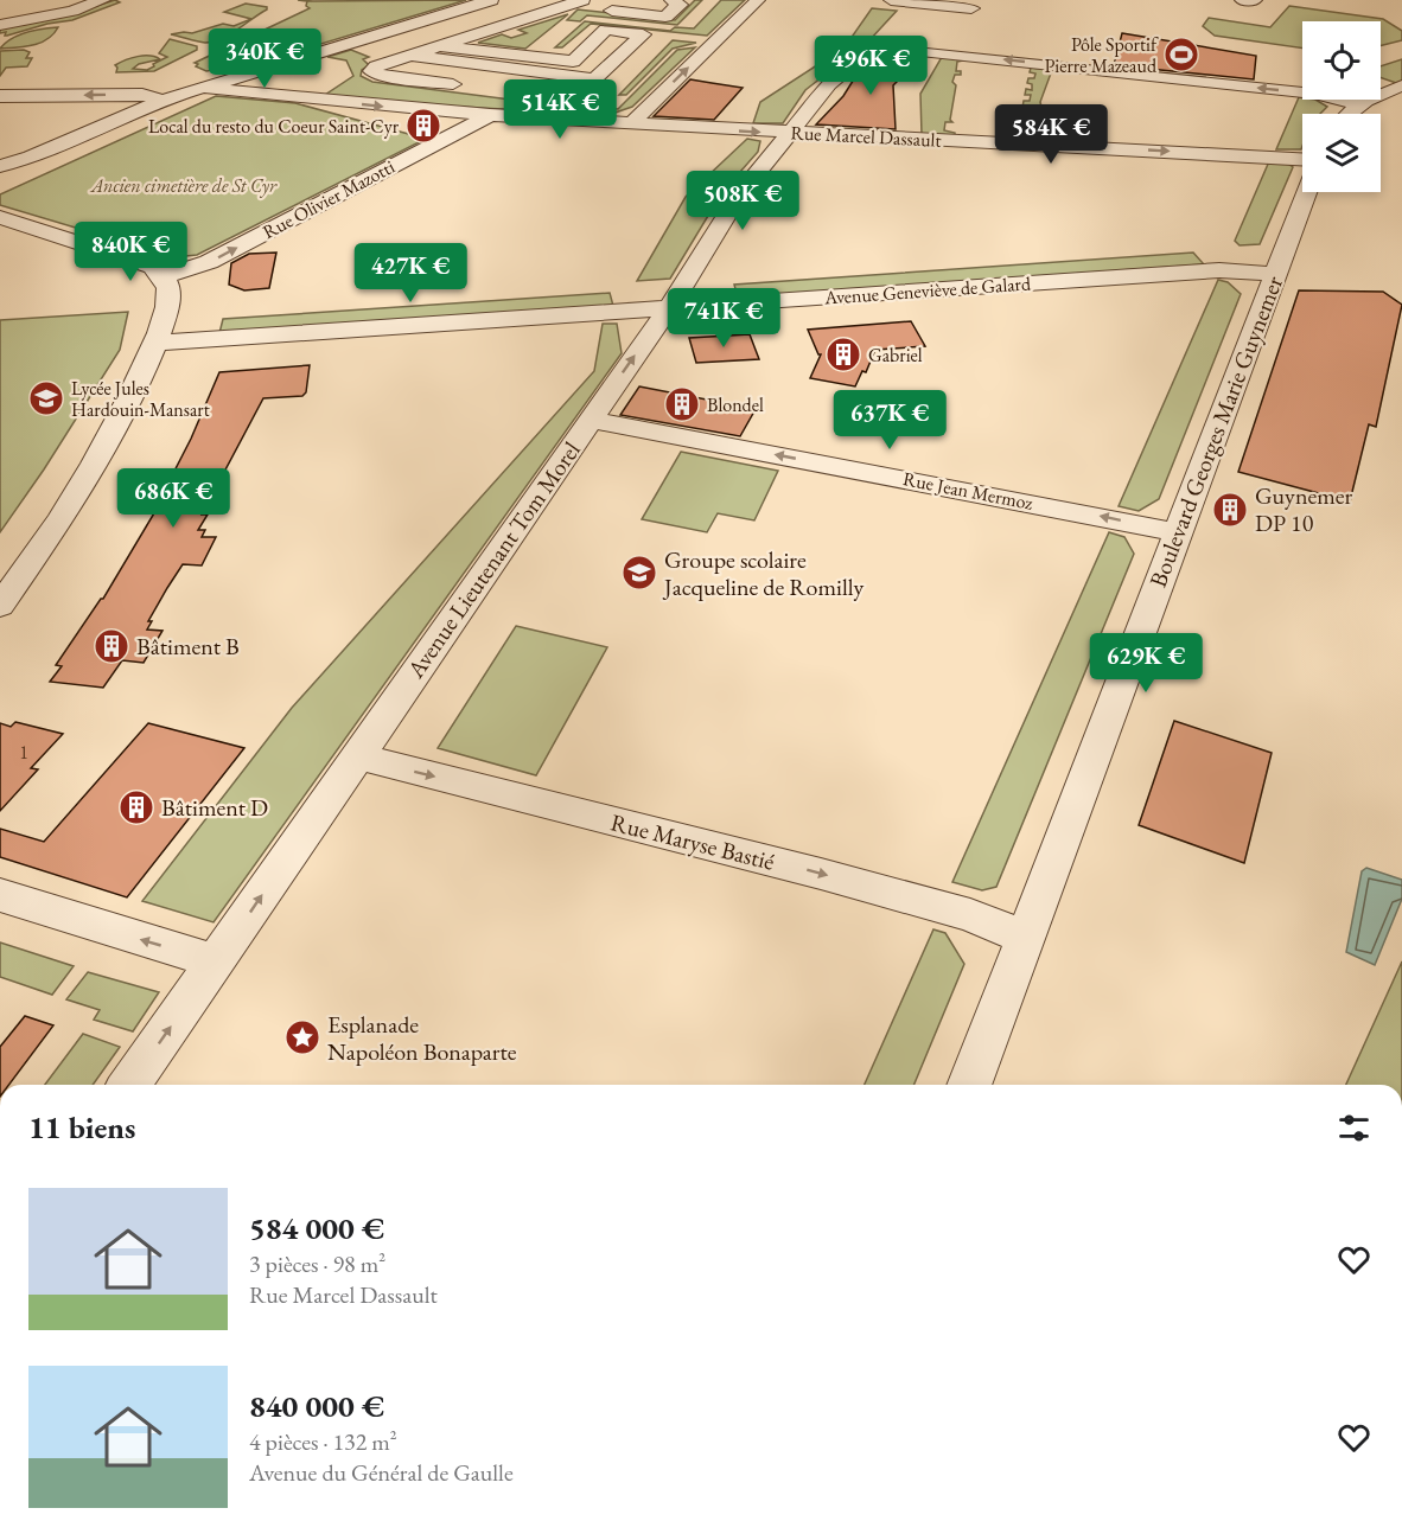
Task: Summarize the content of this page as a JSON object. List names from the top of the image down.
{
  "streets": {
    "street": [
      "Rue Marcel Dassault",
      "Rue Olivier Mazotti",
      "Avenue Geneviève de Galard",
      "Boulevard Georges Marie Guynemer",
      "Rue Jean Mermoz",
      "Avenue Lieutenant Tom Morel",
      "Rue Maryse Bastié"
    ]
  },
  "crossings": [
    ["Rue Marcel Dassault", "Rue Olivier Mazotti"],
    ["Rue Marcel Dassault", "Avenue Lieutenant Tom Morel"],
    ["Avenue Geneviève de Galard", "Boulevard Georges Marie Guynemer"],
    ["Avenue Geneviève de Galard", "Avenue Lieutenant Tom Morel"],
    ["Boulevard Georges Marie Guynemer", "Rue Jean Mermoz"],
    ["Boulevard Georges Marie Guynemer", "Rue Maryse Bastié"],
    ["Rue Jean Mermoz", "Avenue Lieutenant Tom Morel"],
    ["Avenue Lieutenant Tom Morel", "Rue Maryse Bastié"]
  ],
  "one_way": ["Rue Jean Mermoz", "Rue Maryse Bastié"],
  "parks": ["Ancien cimetière de St Cyr"],
  "places": {
    "sports": ["Pôle Sportif Pierre Mazeaud"],
    "building": [
      "Local du resto du Coeur Saint-Cyr",
      "Gabriel",
      "Blondel",
      "Guynemer DP 10",
      "Bâtiment B",
      "Bâtiment D"
    ],
    "school or university": ["Lycée Jules Hardouin-Mansart", "Groupe scolaire Jacqueline de Romilly"],
    "place": ["Esplanade Napoléon Bonaparte"]
  },
  "house_numbers": ["1"],
  "page": {
    "price": [
      "340K €",
      "496K €",
      "514K €",
      "584K €",
      "508K €",
      "840K €",
      "427K €",
      "741K €",
      "637K €",
      "686K €",
      "629K €"
    ],
    "heading": "11 biens",
    "list": [
      {
        "name": "584 000 €",
        "note": "3 pièces · 98 m² · Rue Marcel Dassault"
      },
      {
        "name": "840 000 €",
        "note": "4 pièces · 132 m² · Avenue du Général de Gaulle"
      }
    ]
  }
}
